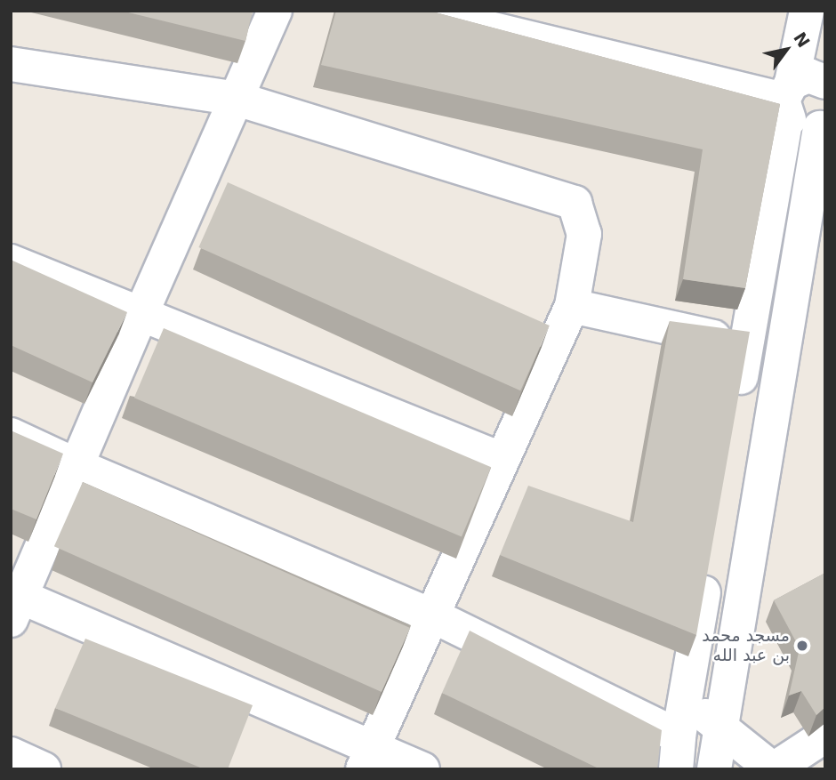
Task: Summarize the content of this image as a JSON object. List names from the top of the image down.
{
  "places": ["مسجد محمد بن عبد الله"],
  "north": "top right"
}
